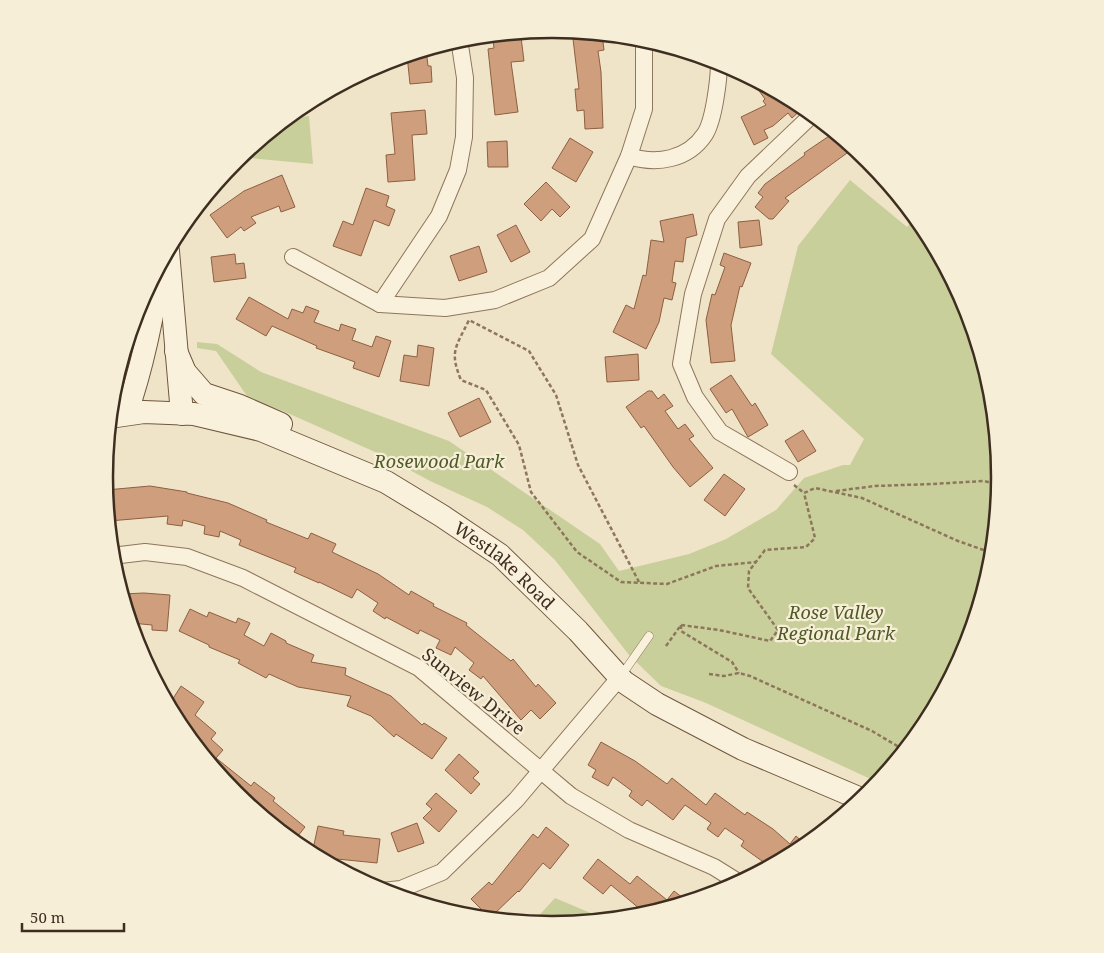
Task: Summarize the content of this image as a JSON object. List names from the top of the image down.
{
  "streets": {
    "street": ["Westlake Road", "Sunview Drive"]
  },
  "parks": ["Rosewood Park", "Rose Valley Regional Park"],
  "scale_bar": "50 m"
}
